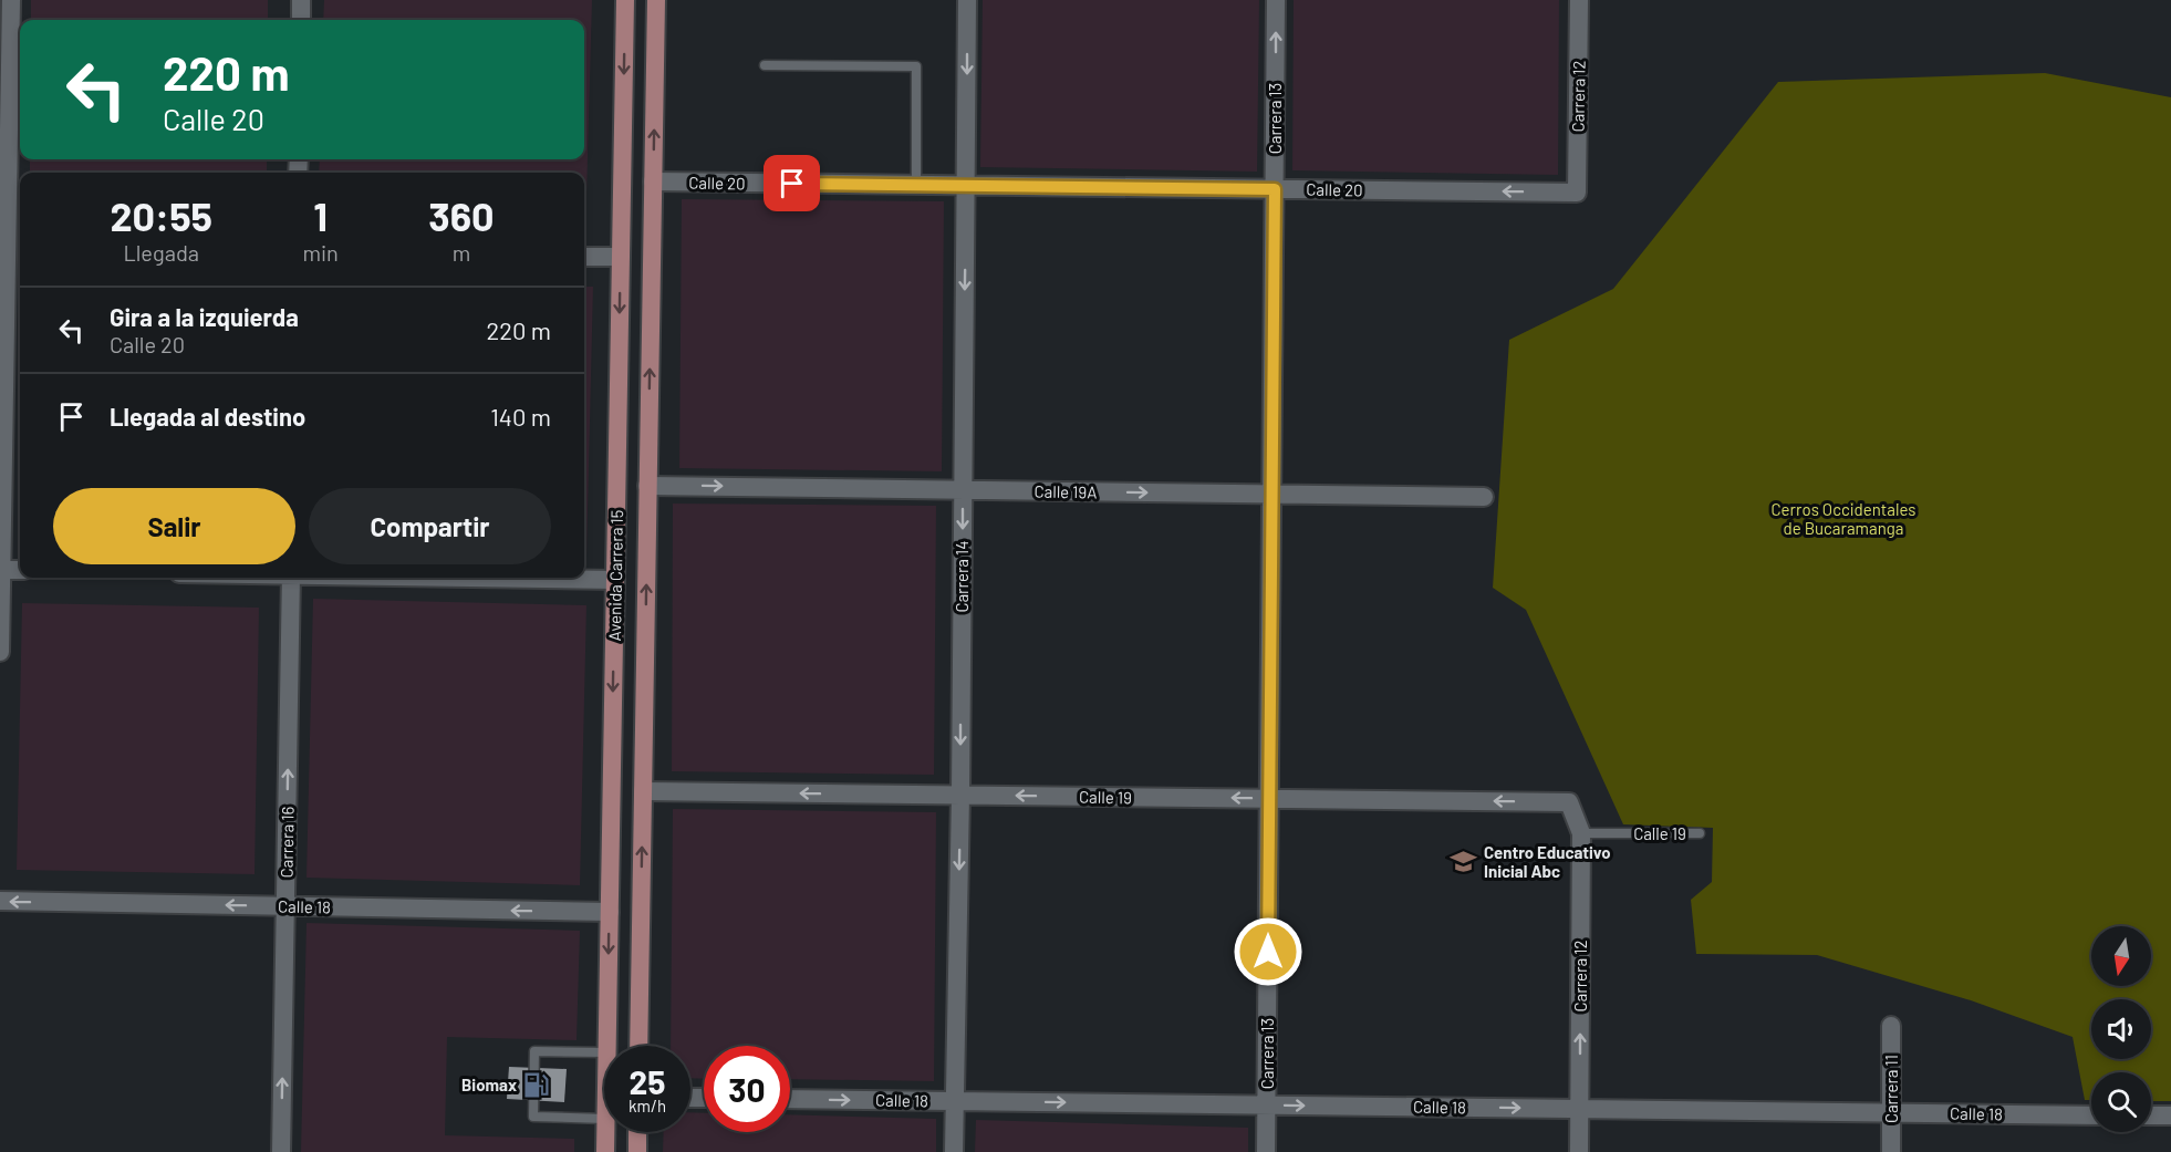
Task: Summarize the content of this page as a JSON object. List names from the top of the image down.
{
  "streets": {
    "main road": ["Avenida Carrera 15"],
    "street": [
      "Carrera 12",
      "Carrera 13",
      "Calle 20",
      "Calle 19A",
      "Carrera 14",
      "Calle 19",
      "Carrera 16",
      "Calle 18",
      "Carrera 11"
    ]
  },
  "crossings": [
    ["Carrera 12", "Calle 20"],
    ["Carrera 12", "Calle 19"],
    ["Carrera 12", "Calle 18"],
    ["Carrera 13", "Calle 20"],
    ["Carrera 13", "Calle 19A"],
    ["Carrera 13", "Calle 19"],
    ["Carrera 13", "Calle 18"],
    ["Calle 20", "Avenida Carrera 15"],
    ["Calle 20", "Carrera 14"],
    ["Calle 19A", "Avenida Carrera 15"],
    ["Calle 19A", "Carrera 14"],
    ["Avenida Carrera 15", "Calle 19"],
    ["Avenida Carrera 15", "Calle 18"],
    ["Carrera 14", "Calle 19"],
    ["Carrera 14", "Calle 18"],
    ["Carrera 16", "Calle 18"],
    ["Calle 18", "Carrera 11"]
  ],
  "one_way": [
    "Carrera 12",
    "Calle 19A",
    "Carrera 14",
    "Calle 19",
    "Carrera 16"
  ],
  "parks": ["Cerros Occidentales de Bucaramanga"],
  "places": {
    "school or university": ["Centro Educativo Inicial Abc"],
    "fuel station": ["Biomax"]
  },
  "north": "bottom",
  "page": {
    "turn": ["220 m", "Calle 20"],
    "eta": [
      "20:55",
      "Llegada",
      "1",
      "min",
      "360",
      "m"
    ],
    "list": [
      {
        "name": "Gira a la izquierda",
        "note": "Calle 20",
        "value": "220 m"
      },
      {
        "name": "Llegada al destino",
        "value": "140 m"
      }
    ],
    "buttons": ["Salir", "Compartir"],
    "speed": "25 km/h",
    "limit": "30"
  }
}
